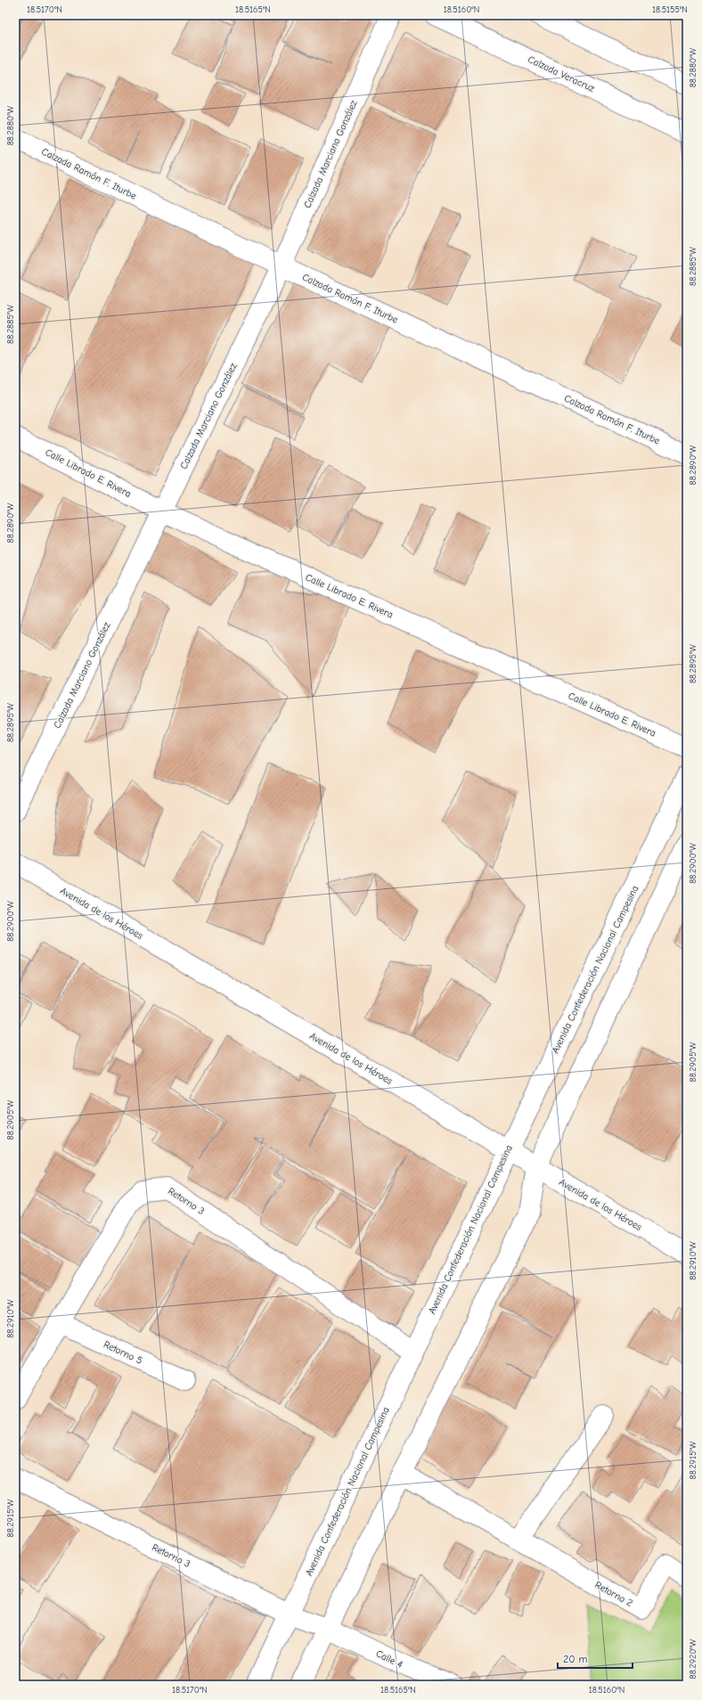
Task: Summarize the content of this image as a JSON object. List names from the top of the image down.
{
  "streets": {
    "street": [
      "Calzada Veracruz",
      "Calzada Marciano González",
      "Calzada Ramón F. Iturbe",
      "Calle Librado E. Rivera",
      "Avenida de los Héroes",
      "Avenida Confederación Nacional Campesina",
      "Retorno 3",
      "Retorno 5",
      "Retorno 2",
      "Calle 4"
    ]
  },
  "crossings": [
    ["Calzada Marciano González", "Calzada Ramón F. Iturbe"],
    ["Calzada Marciano González", "Calle Librado E. Rivera"],
    ["Avenida de los Héroes", "Avenida Confederación Nacional Campesina"],
    ["Avenida Confederación Nacional Campesina", "Retorno 3"],
    ["Retorno 3", "Retorno 5"],
    ["Retorno 3", "Calle 4"]
  ],
  "scale_bar": "20 m",
  "coordinates": [
    "18.5170°N",
    "18.5165°N",
    "18.5160°N",
    "18.5155°N",
    "88.2880°W",
    "88.2885°W",
    "88.2890°W",
    "88.2895°W",
    "88.2900°W",
    "88.2905°W",
    "88.2910°W",
    "88.2915°W",
    "88.2920°W"
  ]
}
